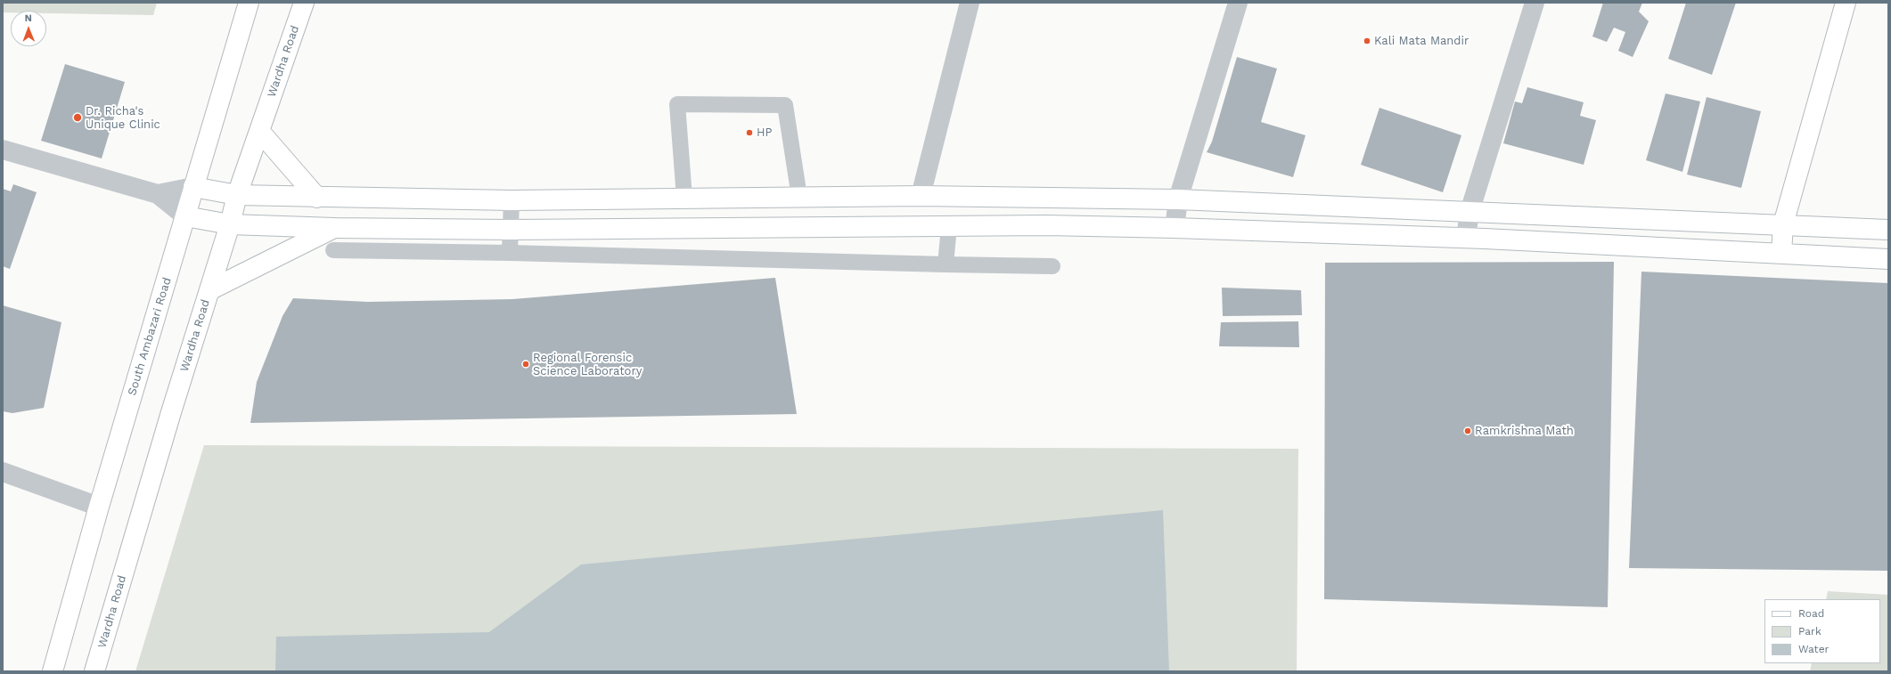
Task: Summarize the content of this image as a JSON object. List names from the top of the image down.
{
  "streets": {
    "main road": ["Wardha Road", "South Ambazari Road"]
  },
  "places": [
    "Kali Mata Mandir",
    "Dr. Richa's Unique Clinic",
    "HP",
    "Regional Forensic Science Laboratory",
    "Ramkrishna Math"
  ],
  "legend": ["Road", "Park", "Water"],
  "north": "top"
}
